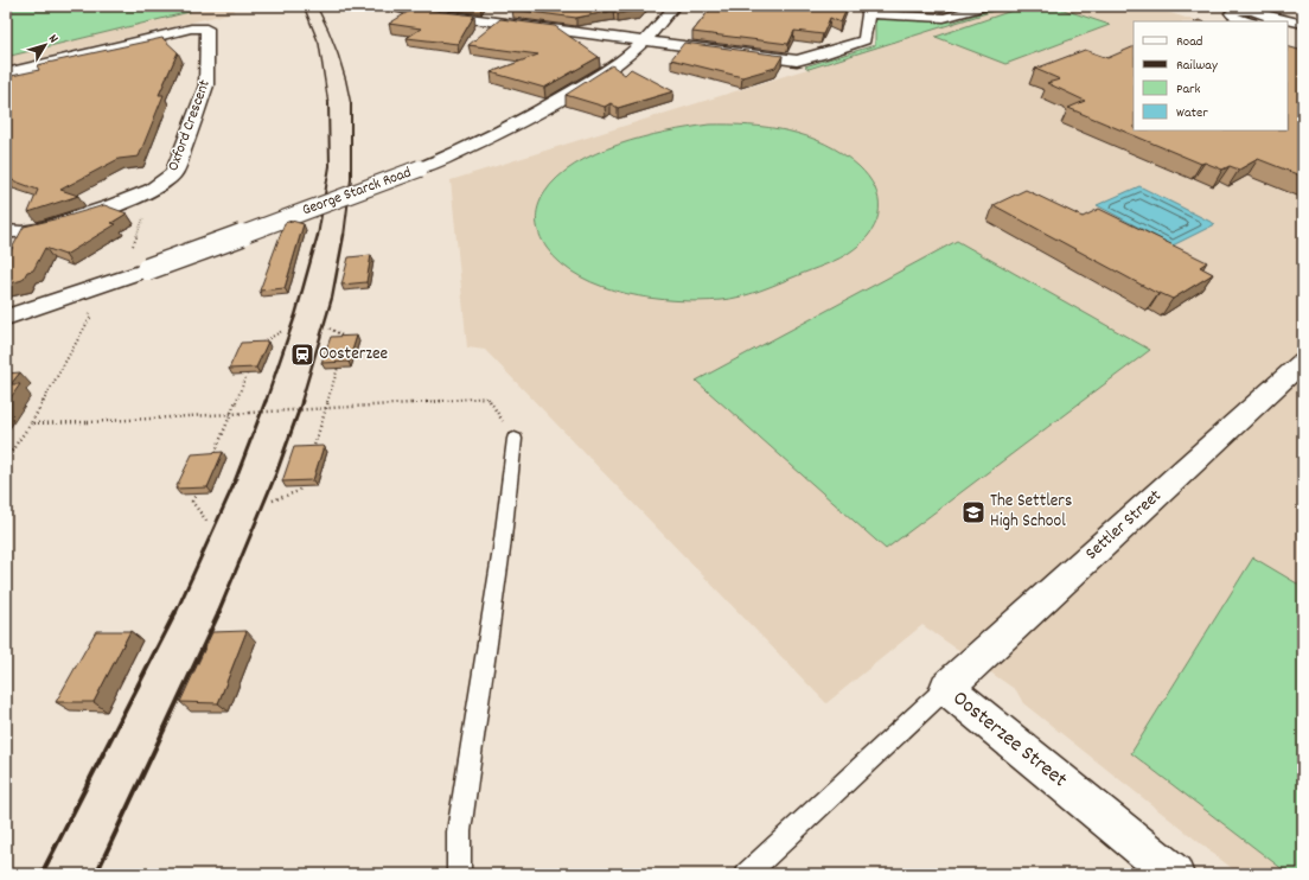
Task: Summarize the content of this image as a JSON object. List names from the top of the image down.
{
  "streets": {
    "street": [
      "Oxford Crescent",
      "George Starck Road",
      "Settler Street",
      "Oosterzee Street"
    ]
  },
  "crossings": [
    ["Settler Street", "Oosterzee Street"]
  ],
  "places": {
    "station": ["Oosterzee"],
    "school or university": ["The Settlers High School"]
  },
  "legend": [
    "Road",
    "Railway",
    "Park",
    "Water"
  ],
  "north": "top right"
}
